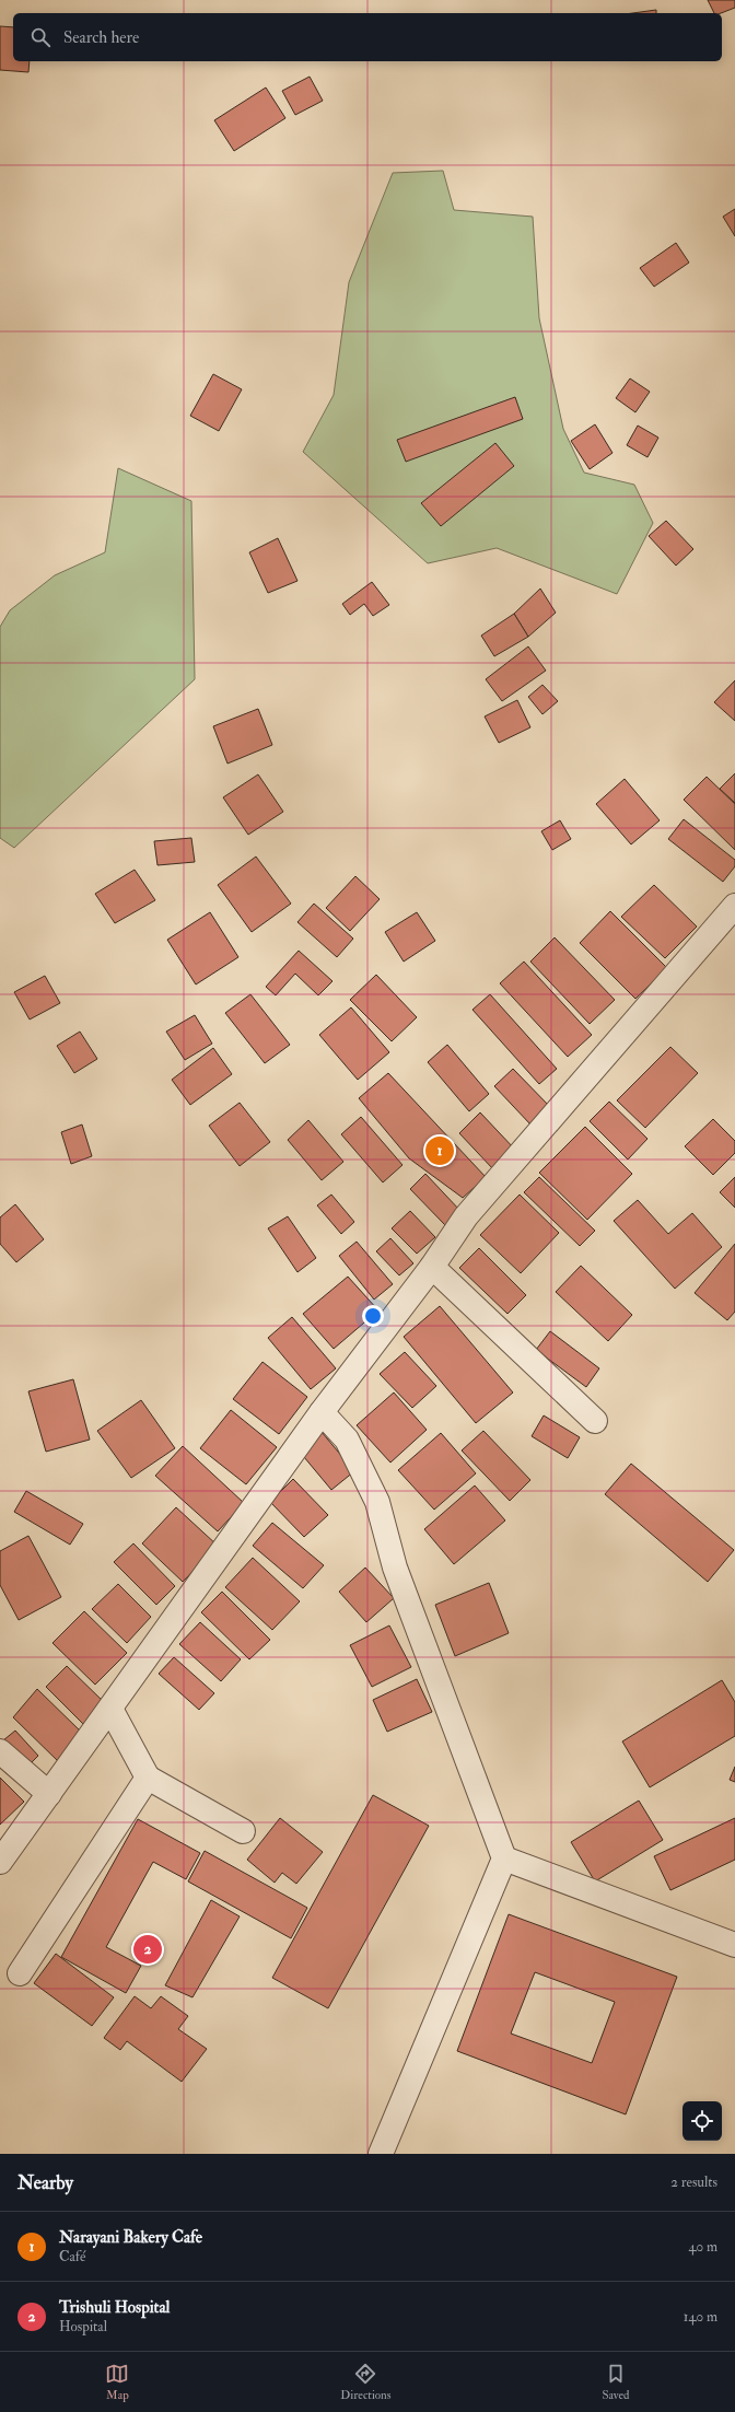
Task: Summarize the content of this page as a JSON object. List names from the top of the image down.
{
  "page": {
    "search": "Search here",
    "pins": ["1", "2"],
    "heading": ["Nearby", "2 results"],
    "list": [
      {
        "mark": "1",
        "name": "Narayani Bakery Cafe",
        "note": "Café",
        "value": "40 m"
      },
      {
        "mark": "2",
        "name": "Trishuli Hospital",
        "note": "Hospital",
        "value": "140 m"
      }
    ],
    "nav": ["Map", "Directions", "Saved"]
  }
}
